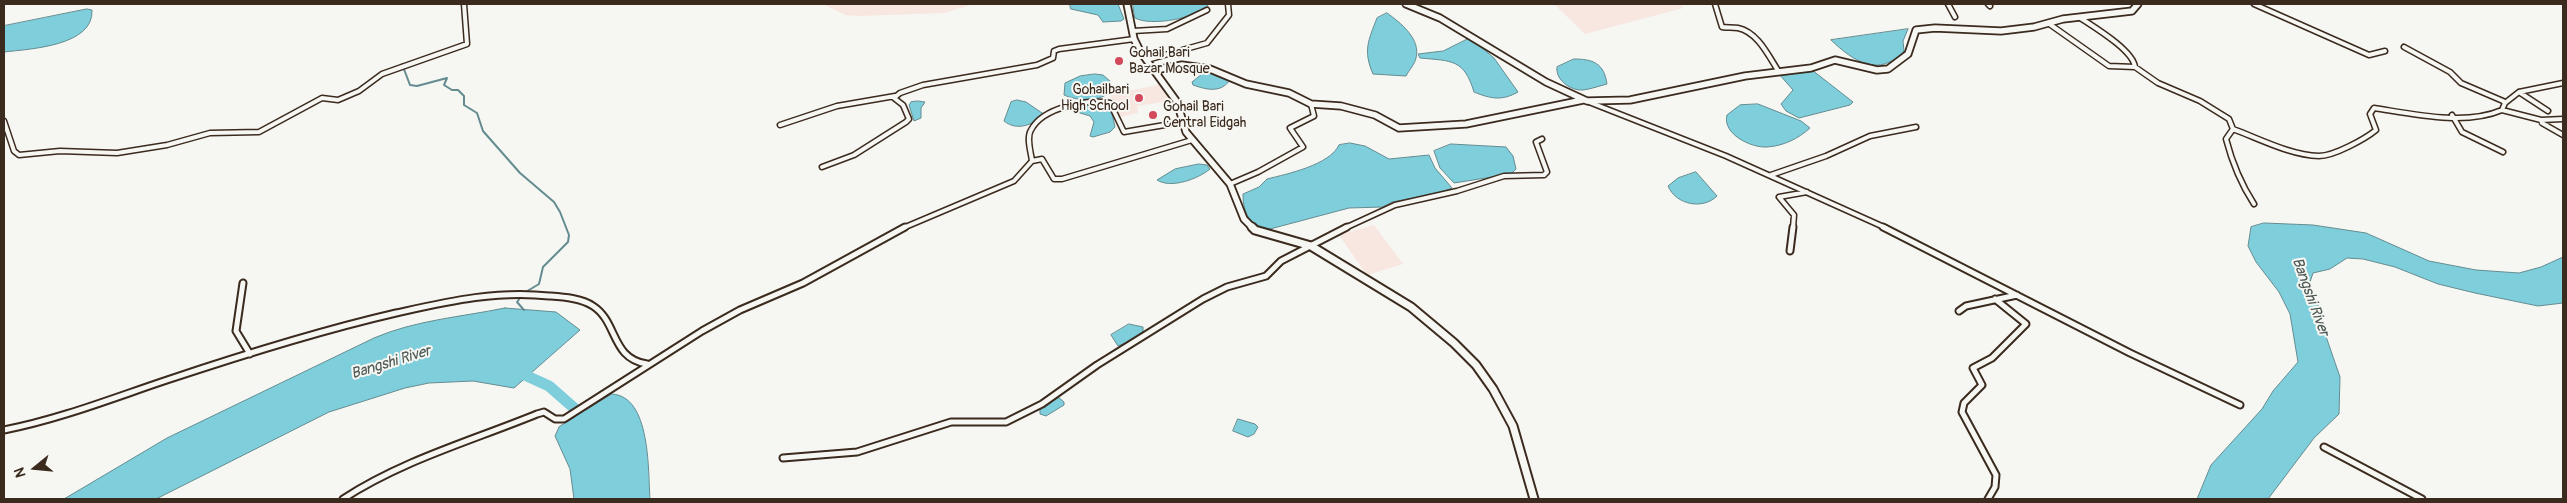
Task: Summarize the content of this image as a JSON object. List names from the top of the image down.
{
  "water": ["Bangshi River"],
  "places": ["Gohail Bari Bazar Mosque", "Gohailbari High School", "Gohail Bari Central Eidgah"],
  "north": "left"
}
